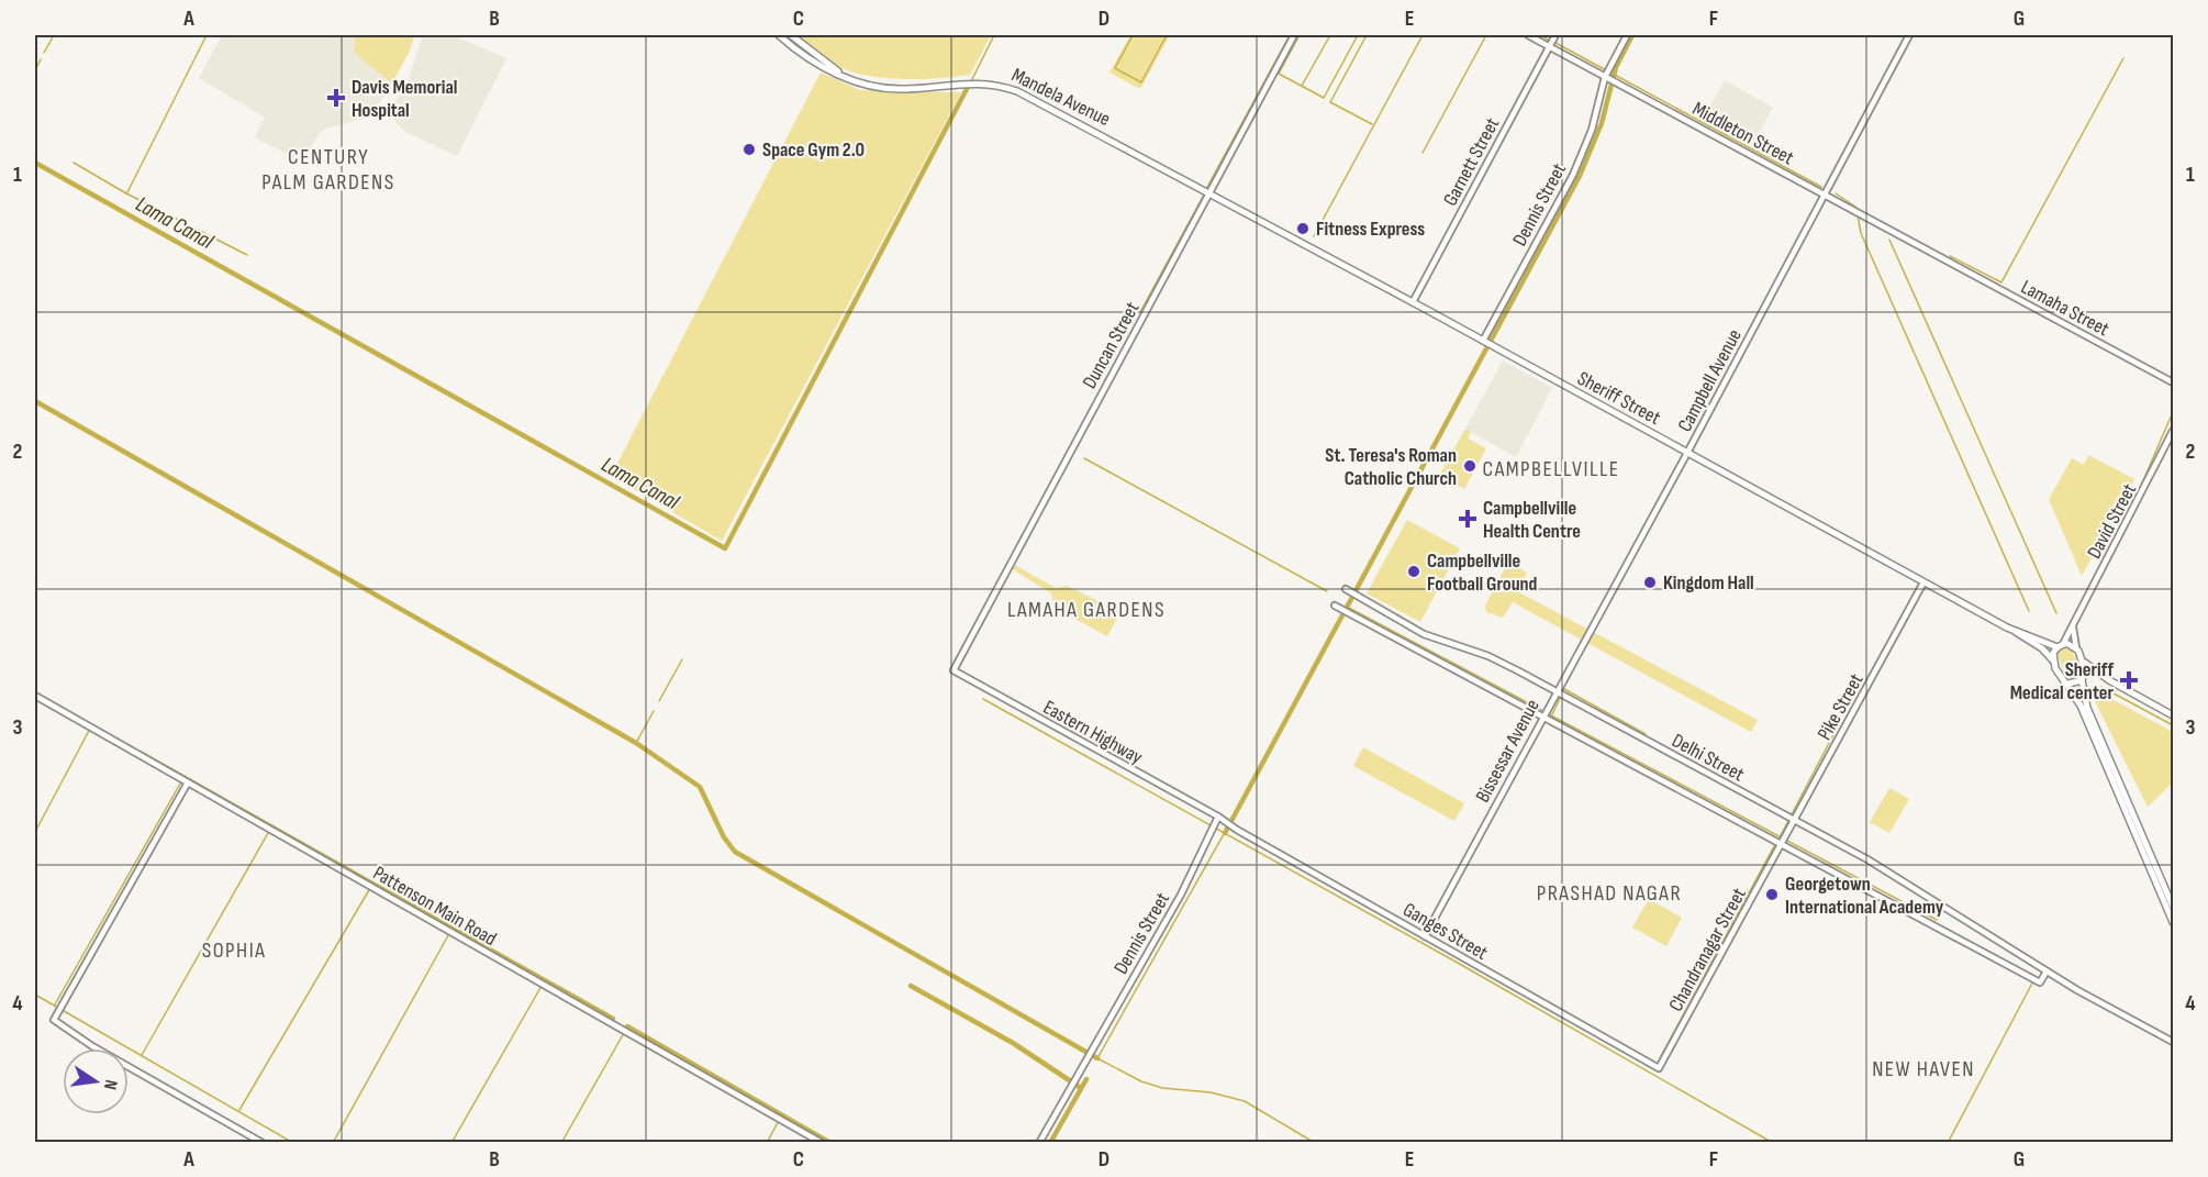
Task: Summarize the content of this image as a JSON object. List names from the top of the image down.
{
  "streets": {
    "main road": ["Mandela Avenue", "Sheriff Street"],
    "street": [
      "Middleton Street",
      "Garnett Street",
      "Dennis Street",
      "Lamaha Street",
      "Duncan Street",
      "Campbell Avenue",
      "David Street",
      "Pike Street",
      "Eastern Highway",
      "Bissessar Avenue",
      "Delhi Street",
      "Pattenson Main Road",
      "Ganges Street",
      "Chandranagar Street"
    ]
  },
  "crossings": [
    ["Mandela Avenue", "Duncan Street"],
    ["Mandela Avenue", "Sheriff Street"],
    ["Middleton Street", "Garnett Street"],
    ["Middleton Street", "Dennis Street"],
    ["Middleton Street", "Lamaha Street"],
    ["Middleton Street", "Campbell Avenue"],
    ["Garnett Street", "Sheriff Street"],
    ["Dennis Street", "Sheriff Street"],
    ["Dennis Street", "Eastern Highway"],
    ["Dennis Street", "Ganges Street"],
    ["Duncan Street", "Sheriff Street"],
    ["Duncan Street", "Eastern Highway"],
    ["Campbell Avenue", "Sheriff Street"],
    ["Campbell Avenue", "Bissessar Avenue"],
    ["Sheriff Street", "David Street"],
    ["Sheriff Street", "Pike Street"],
    ["Pike Street", "Delhi Street"],
    ["Pike Street", "Chandranagar Street"],
    ["Eastern Highway", "Ganges Street"],
    ["Bissessar Avenue", "Delhi Street"],
    ["Bissessar Avenue", "Ganges Street"],
    ["Ganges Street", "Chandranagar Street"]
  ],
  "districts": [
    "CENTURY PALM GARDENS",
    "CAMPBELLVILLE",
    "LAMAHA GARDENS",
    "PRASHAD NAGAR",
    "SOPHIA",
    "NEW HAVEN"
  ],
  "water": ["Lama Canal"],
  "places": {
    "health": ["Davis Memorial Hospital", "Campbellville Health Centre", "Sheriff Medical center"],
    "other": [
      "Space Gym 2.0",
      "Fitness Express",
      "St. Teresa's Roman Catholic Church",
      "Campbellville Football Ground",
      "Kingdom Hall",
      "Georgetown International Academy"
    ]
  },
  "north": "right",
  "grid": {
    "columns": [
      "A",
      "B",
      "C",
      "D",
      "E",
      "F",
      "G"
    ],
    "rows": [
      "1",
      "2",
      "3",
      "4"
    ]
  }
}
